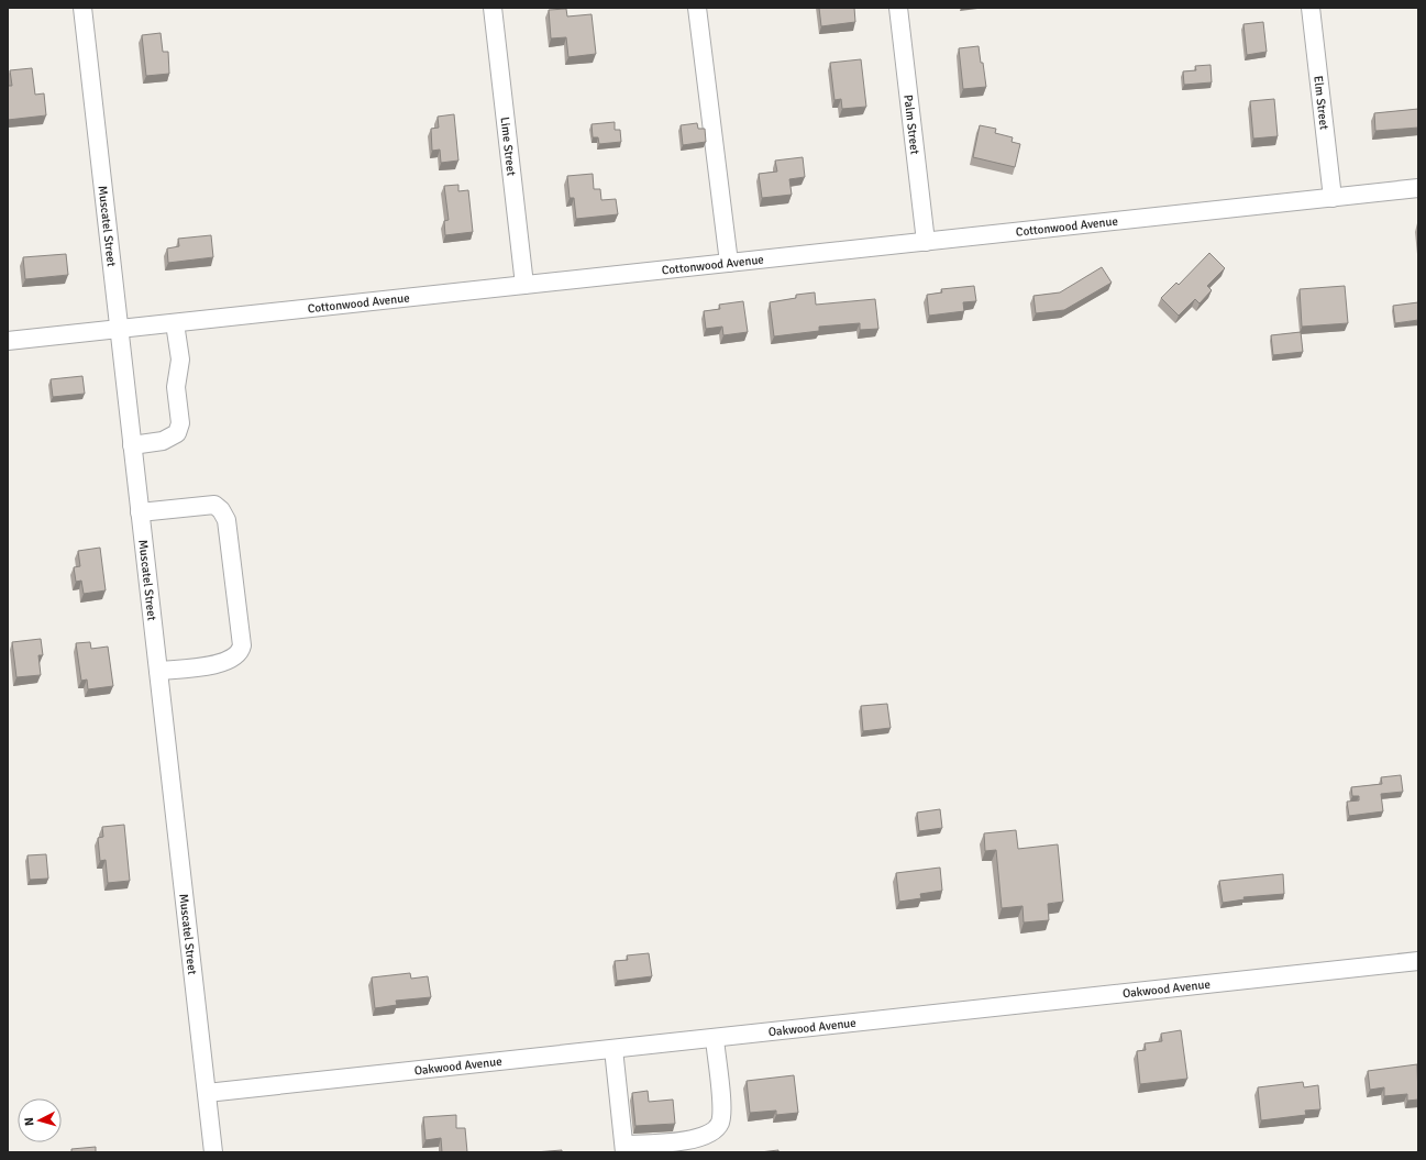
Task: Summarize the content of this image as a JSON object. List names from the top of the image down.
{
  "streets": {
    "street": [
      "Elm Street",
      "Palm Street",
      "Lime Street",
      "Muscatel Street",
      "Cottonwood Avenue",
      "Oakwood Avenue"
    ]
  },
  "crossings": [
    ["Elm Street", "Cottonwood Avenue"],
    ["Palm Street", "Cottonwood Avenue"],
    ["Lime Street", "Cottonwood Avenue"],
    ["Muscatel Street", "Cottonwood Avenue"],
    ["Muscatel Street", "Oakwood Avenue"]
  ],
  "north": "left"
}
